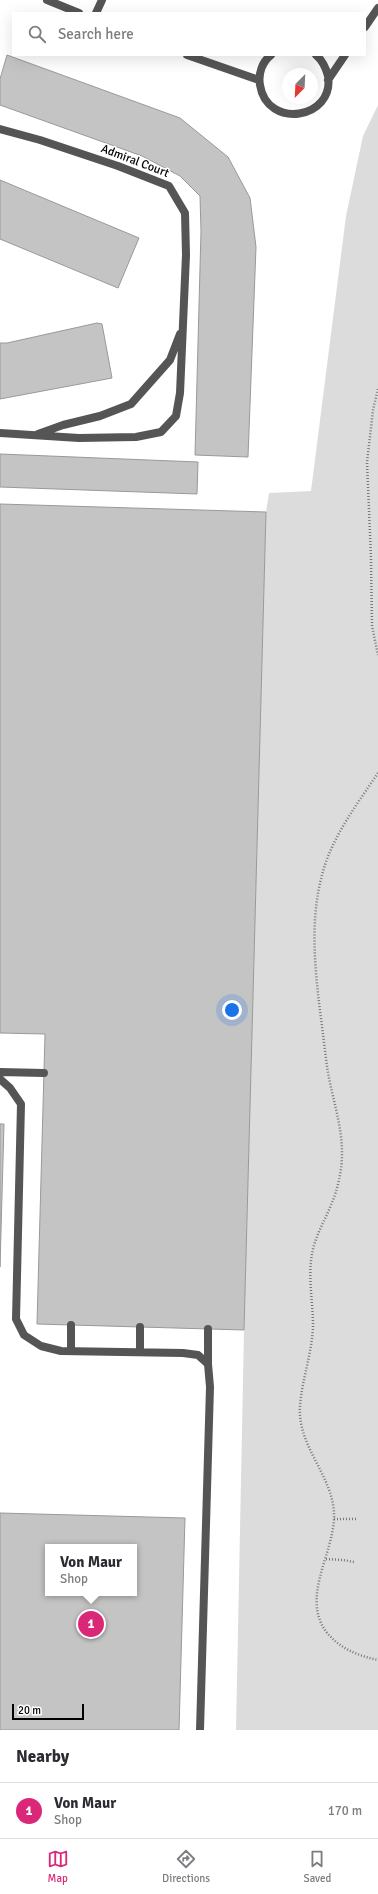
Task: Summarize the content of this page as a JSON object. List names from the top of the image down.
{
  "streets": {
    "street": ["Admiral Court"]
  },
  "scale_bar": "20 m",
  "north": "bottom left",
  "page": {
    "search": "Search here",
    "popup": ["Von Maur", "Shop"],
    "pins": "1",
    "scale": "20 m",
    "heading": "Nearby",
    "list": [
      {
        "mark": "1",
        "name": "Von Maur",
        "note": "Shop",
        "value": "170 m"
      }
    ],
    "nav": ["Map", "Directions", "Saved"]
  }
}
